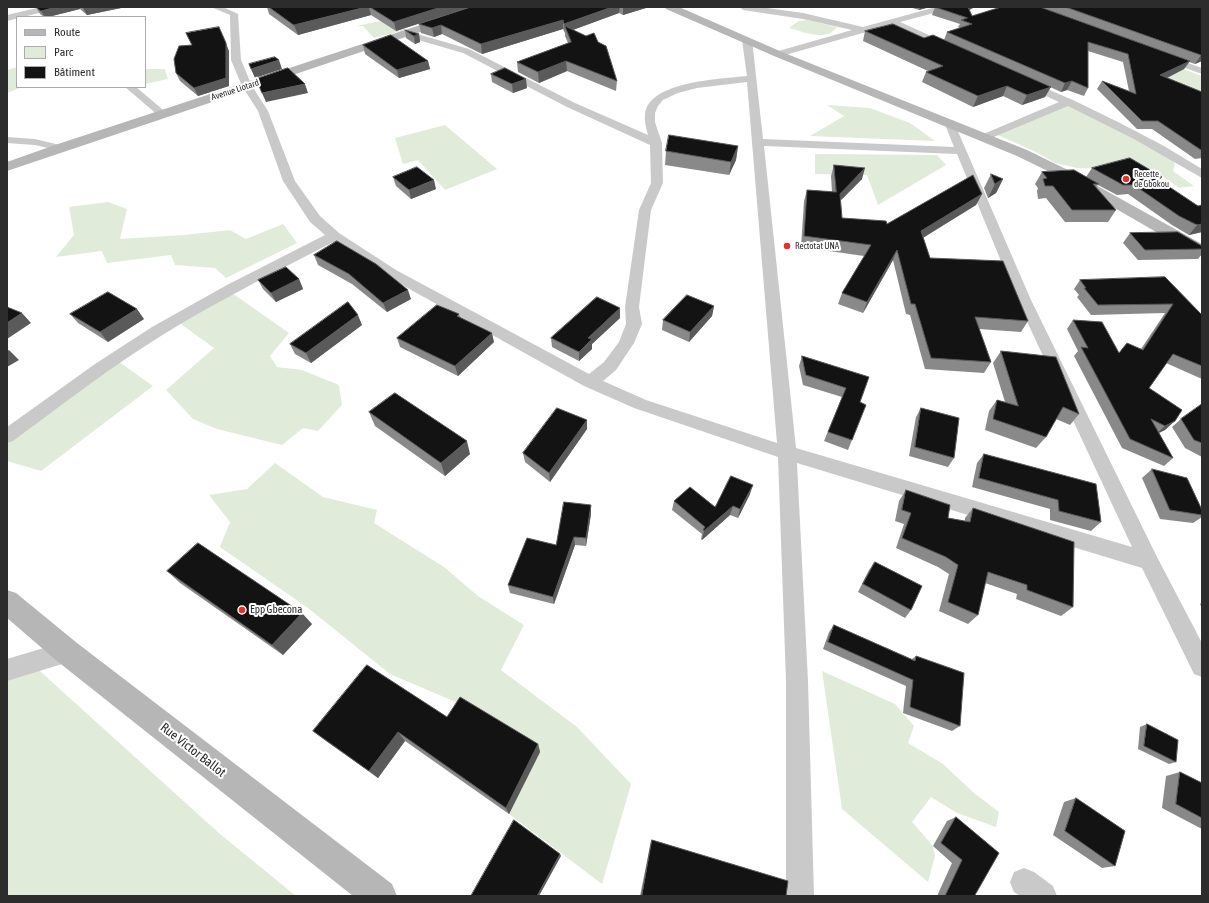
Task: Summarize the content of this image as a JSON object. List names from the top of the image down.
{
  "streets": {
    "street": ["Avenue Liotard", "Rue Victor Ballot"]
  },
  "places": ["Recette de Gbokou", "Rectotat UNA", "Epp Gbecona"],
  "legend": ["Route", "Parc", "Bâtiment"]
}
